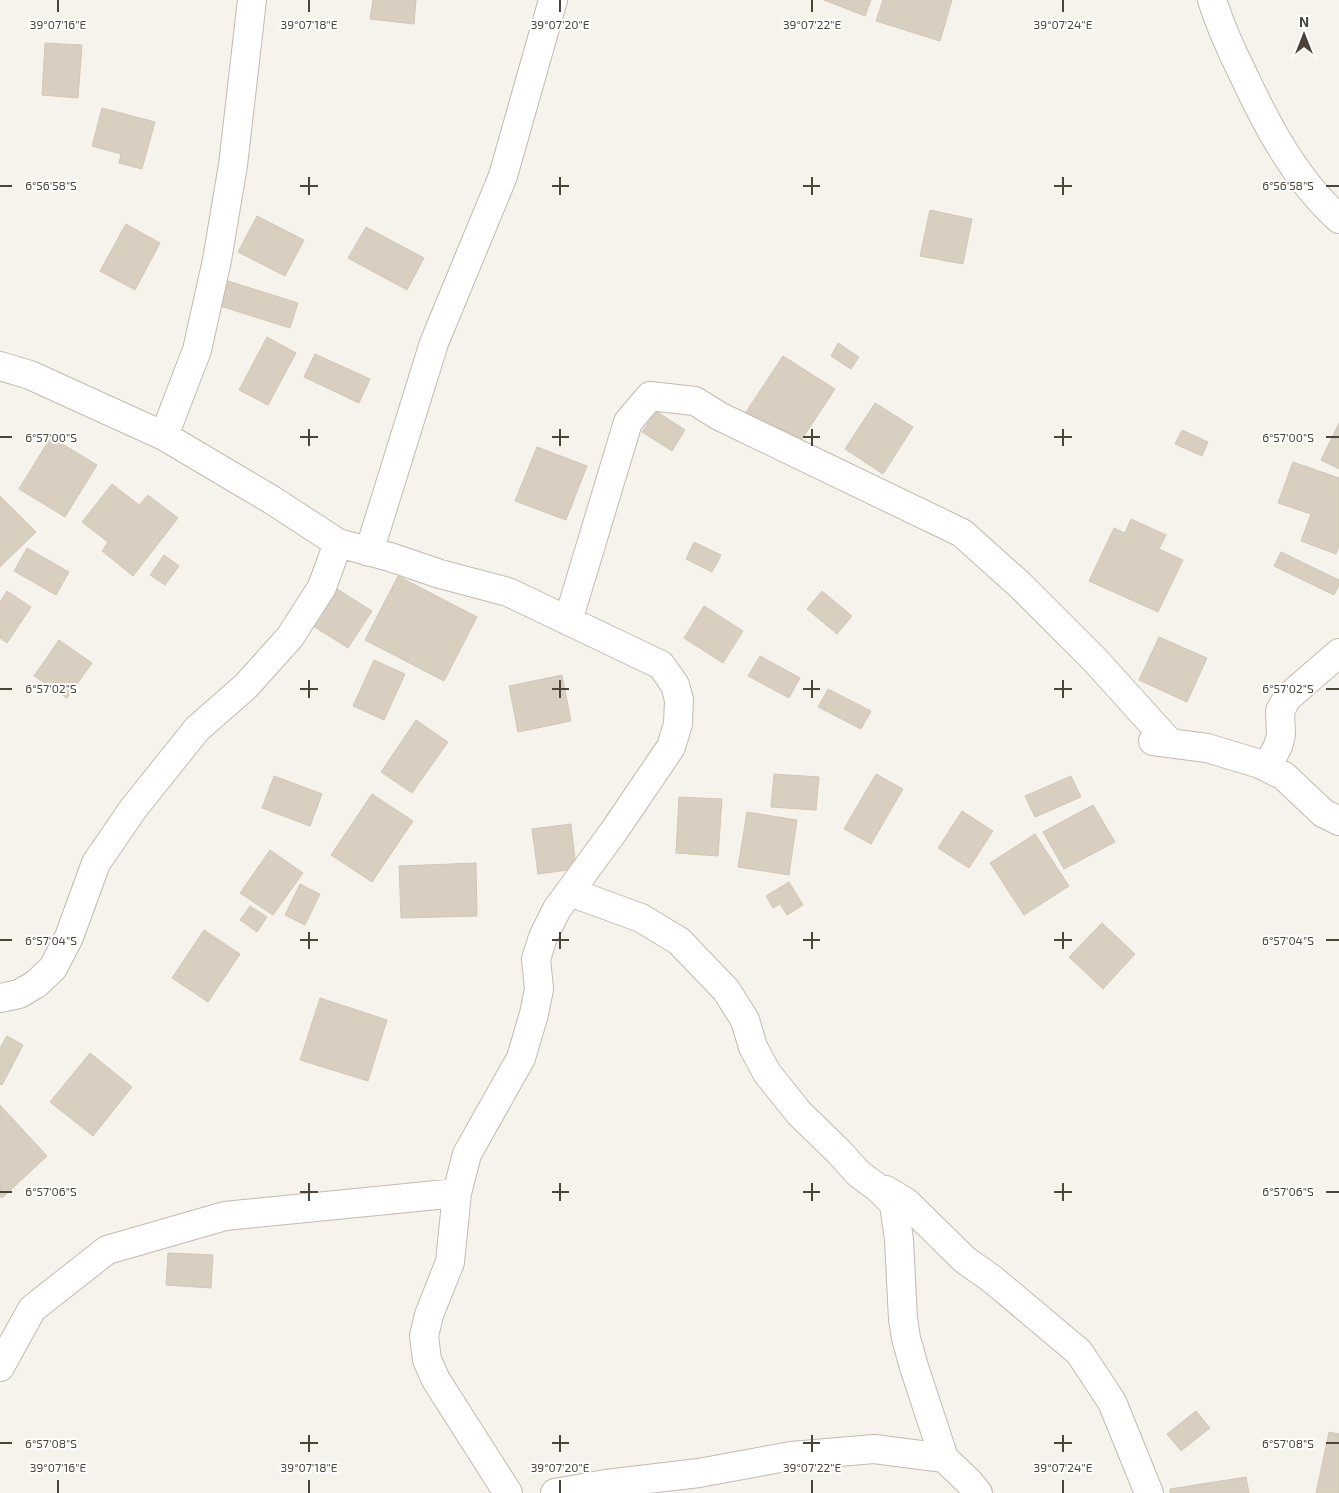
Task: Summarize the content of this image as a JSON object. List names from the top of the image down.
{
  "north": "top",
  "coordinates": [
    "39°07'16\"E",
    "39°07'18\"E",
    "39°07'20\"E",
    "39°07'22\"E",
    "39°07'24\"E",
    "6°56'58\"S",
    "6°57'00\"S",
    "6°57'02\"S",
    "6°57'04\"S",
    "6°57'06\"S",
    "6°57'08\"S"
  ]
}
